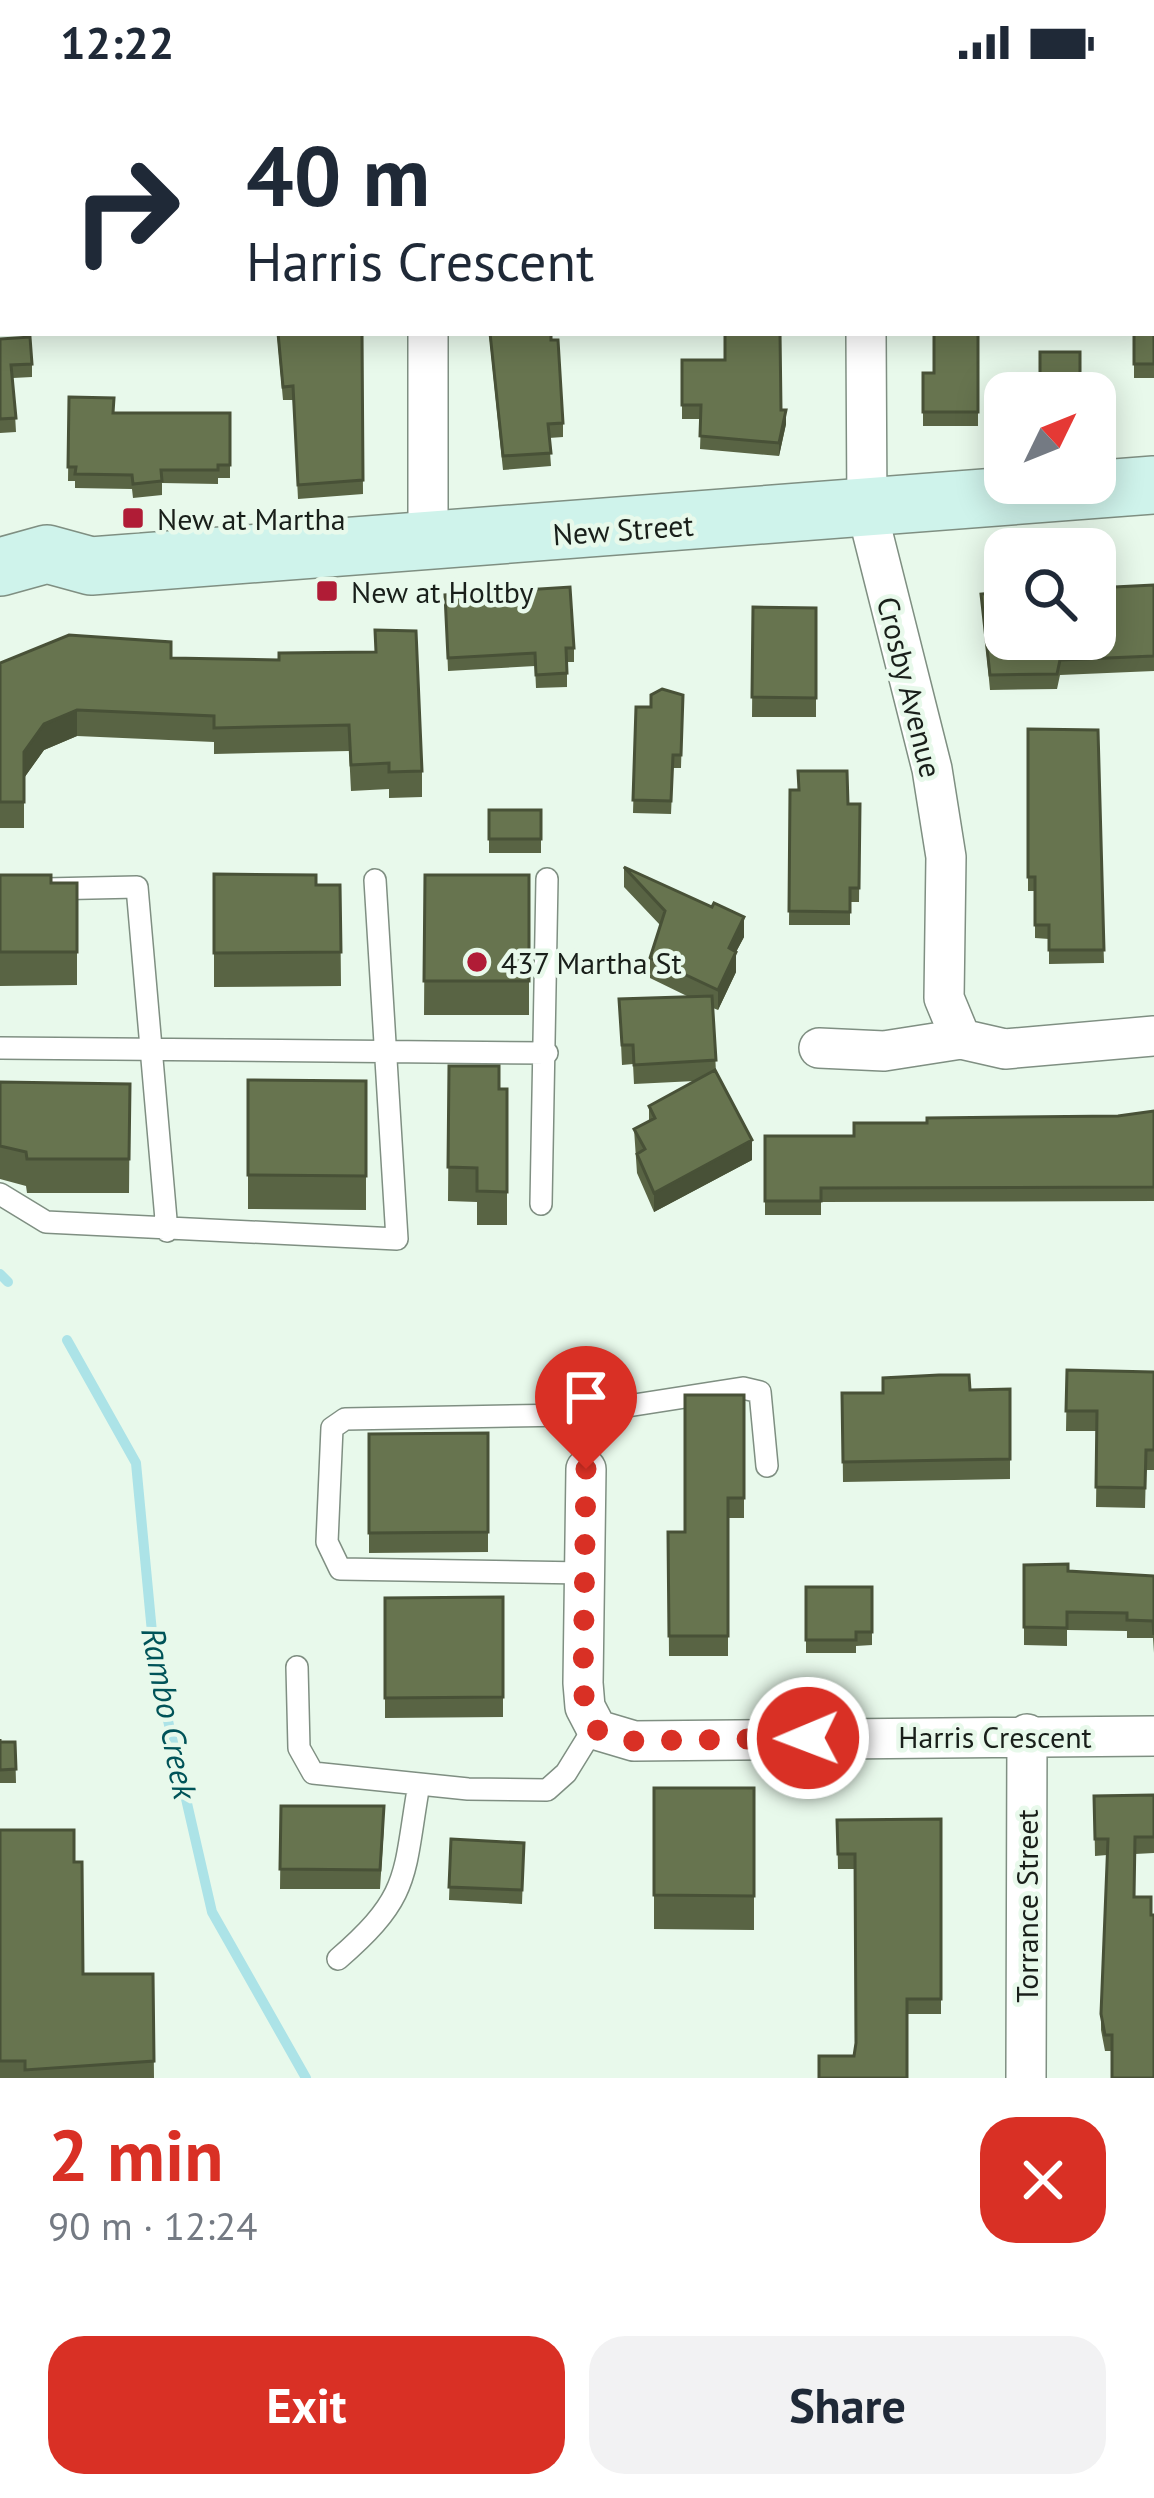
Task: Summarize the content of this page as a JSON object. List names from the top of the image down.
{
  "streets": {
    "main road": ["New Street"],
    "street": ["Crosby Avenue", "Harris Crescent", "Torrance Street"]
  },
  "crossings": [
    ["New Street", "Crosby Avenue"],
    ["Harris Crescent", "Torrance Street"]
  ],
  "water": ["Rambo Creek"],
  "places": {
    "transit": ["New at Martha", "New at Holtby"],
    "other": ["437 Martha St"]
  },
  "north": "top right",
  "page": {
    "status": "12:22",
    "turn": ["40 m", "Harris Crescent"],
    "heading": ["2 min", "90 m · 12:24"],
    "buttons": ["Exit", "Share"]
  }
}
